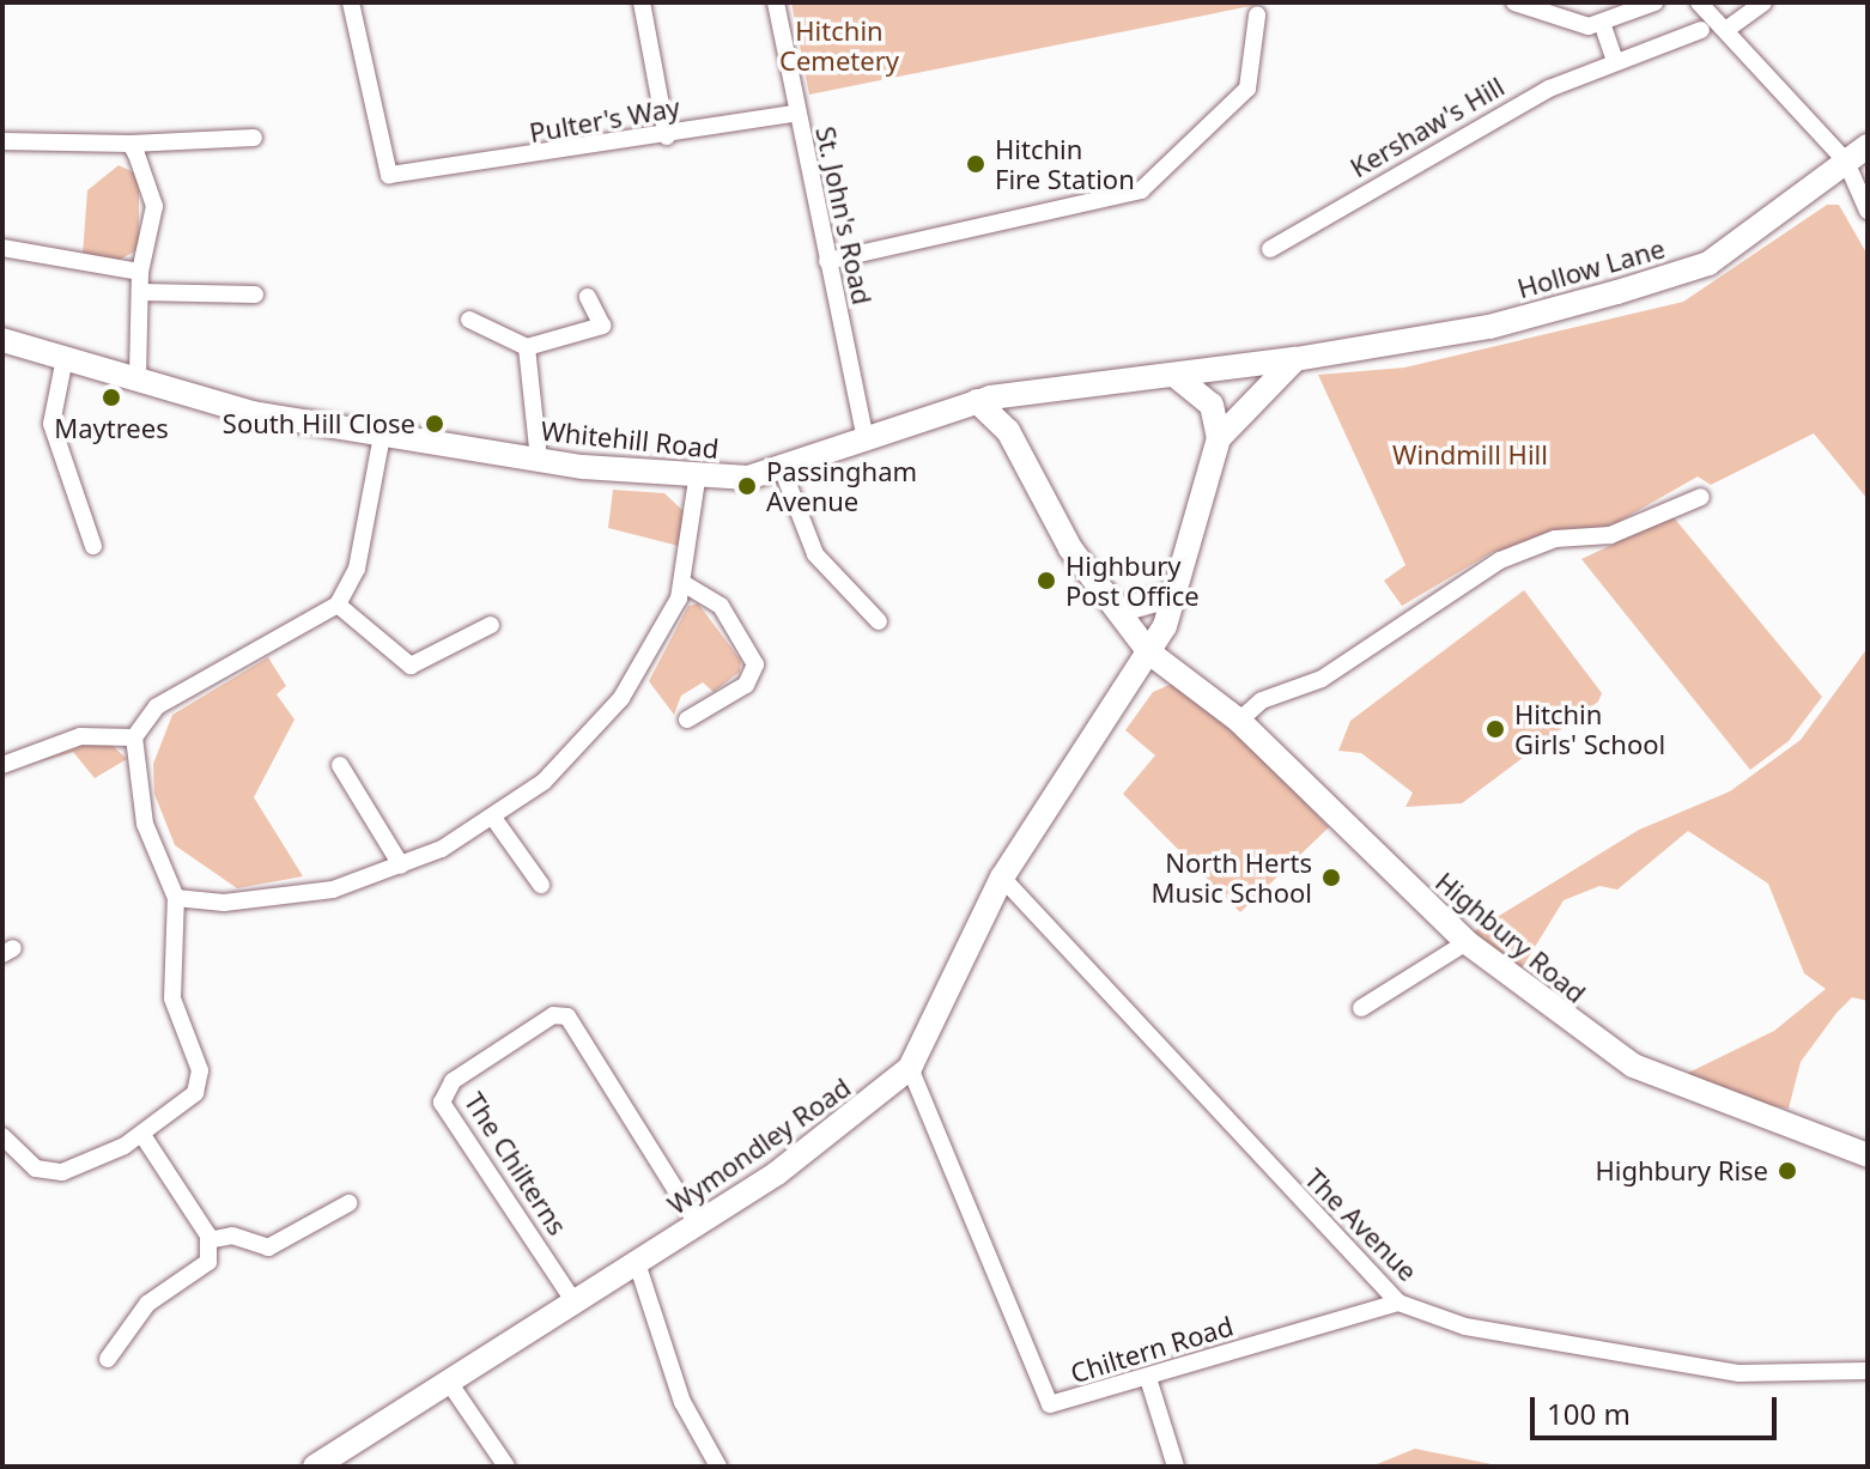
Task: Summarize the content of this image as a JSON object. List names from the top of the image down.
{
  "streets": {
    "street": [
      "Pulter's Way",
      "Kershaw's Hill",
      "St. John's Road",
      "Hollow Lane",
      "Whitehill Road",
      "Highbury Road",
      "Wymondley Road",
      "The Chilterns",
      "The Avenue",
      "Chiltern Road"
    ]
  },
  "crossings": [
    ["Pulter's Way", "St. John's Road"],
    ["St. John's Road", "Whitehill Road"],
    ["Hollow Lane", "Whitehill Road"],
    ["Highbury Road", "Wymondley Road"],
    ["Wymondley Road", "The Chilterns"],
    ["Wymondley Road", "The Avenue"],
    ["Wymondley Road", "Chiltern Road"],
    ["The Avenue", "Chiltern Road"]
  ],
  "parks": ["Hitchin Cemetery", "Windmill Hill"],
  "places": [
    "Hitchin Fire Station",
    "Maytrees",
    "South Hill Close",
    "Passingham Avenue",
    "Highbury Post Office",
    "Hitchin Girls' School",
    "North Herts Music School",
    "Highbury Rise"
  ],
  "scale_bar": "100 m"
}
